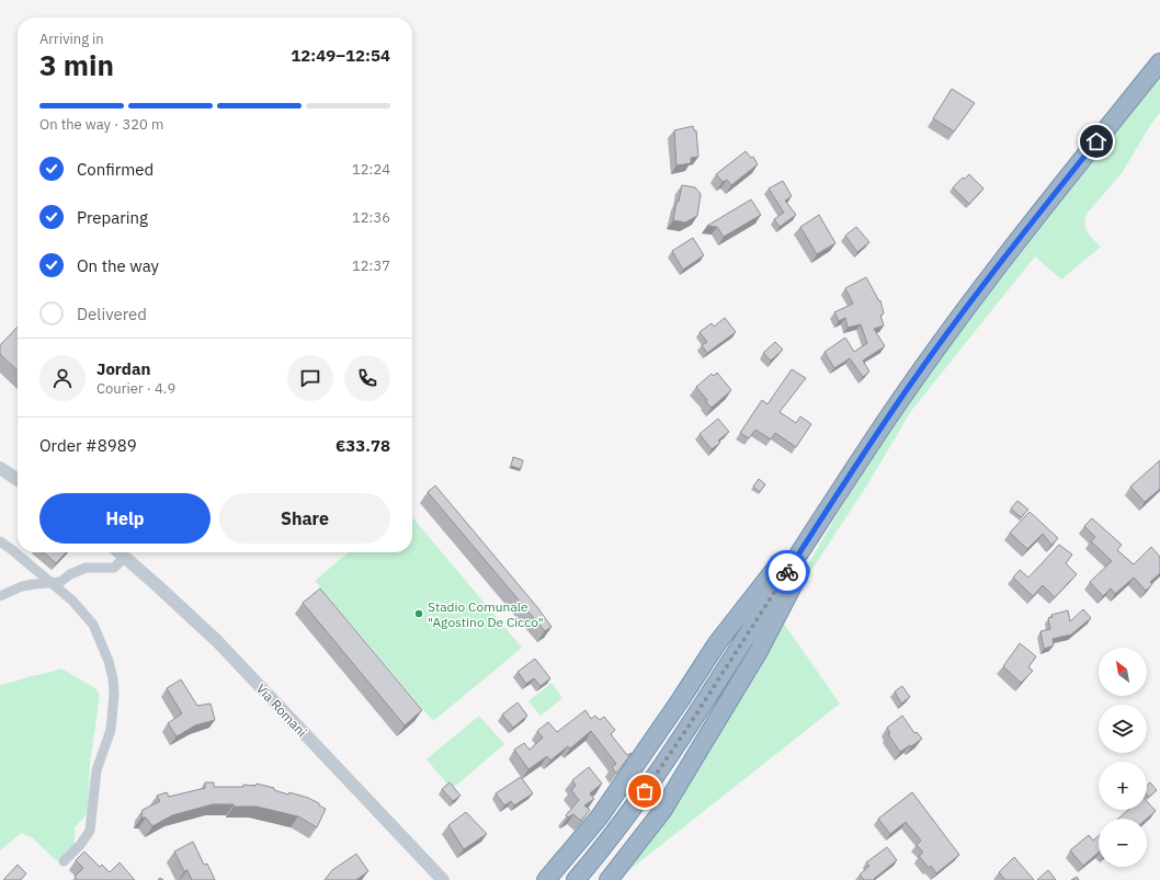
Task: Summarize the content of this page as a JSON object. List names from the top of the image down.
{
  "streets": {
    "street": ["Via Romani"]
  },
  "places": ["Stadio Comunale \"Agostino De Cicco\""],
  "north": "top left",
  "page": {
    "heading": ["3 min", "Arriving in", "12:49–12:54"],
    "panel": [
      "Jordan",
      "Courier · 4.9",
      "Order #8989",
      "€33.78"
    ],
    "bar": "On the way · 320 m",
    "list": [
      ["Confirmed", "12:24"],
      ["Preparing", "12:36"],
      ["On the way", "12:37"],
      "Delivered"
    ],
    "buttons": ["Help", "Share"],
    "map_buttons": ["+", "−"]
  }
}
